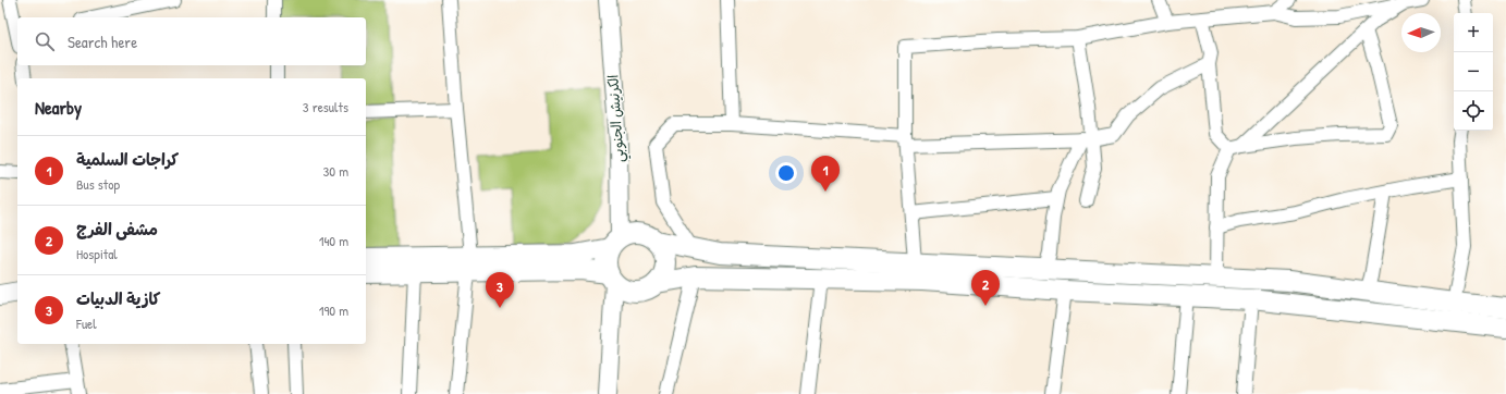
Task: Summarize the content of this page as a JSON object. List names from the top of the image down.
{
  "streets": {
    "main road": ["الكرنيش الجنوبي"]
  },
  "north": "left",
  "page": {
    "map_buttons": ["+", "−"],
    "search": "Search here",
    "heading": ["Nearby", "3 results"],
    "list": [
      {
        "mark": "1",
        "name": "كراجات السلمية",
        "note": "Bus stop",
        "value": "30 m"
      },
      {
        "mark": "2",
        "name": "مشفى الفرج",
        "note": "Hospital",
        "value": "140 m"
      },
      {
        "mark": "3",
        "name": "كازية الدبيات",
        "note": "Fuel",
        "value": "190 m"
      }
    ],
    "pins": ["1", "2", "3"]
  }
}
